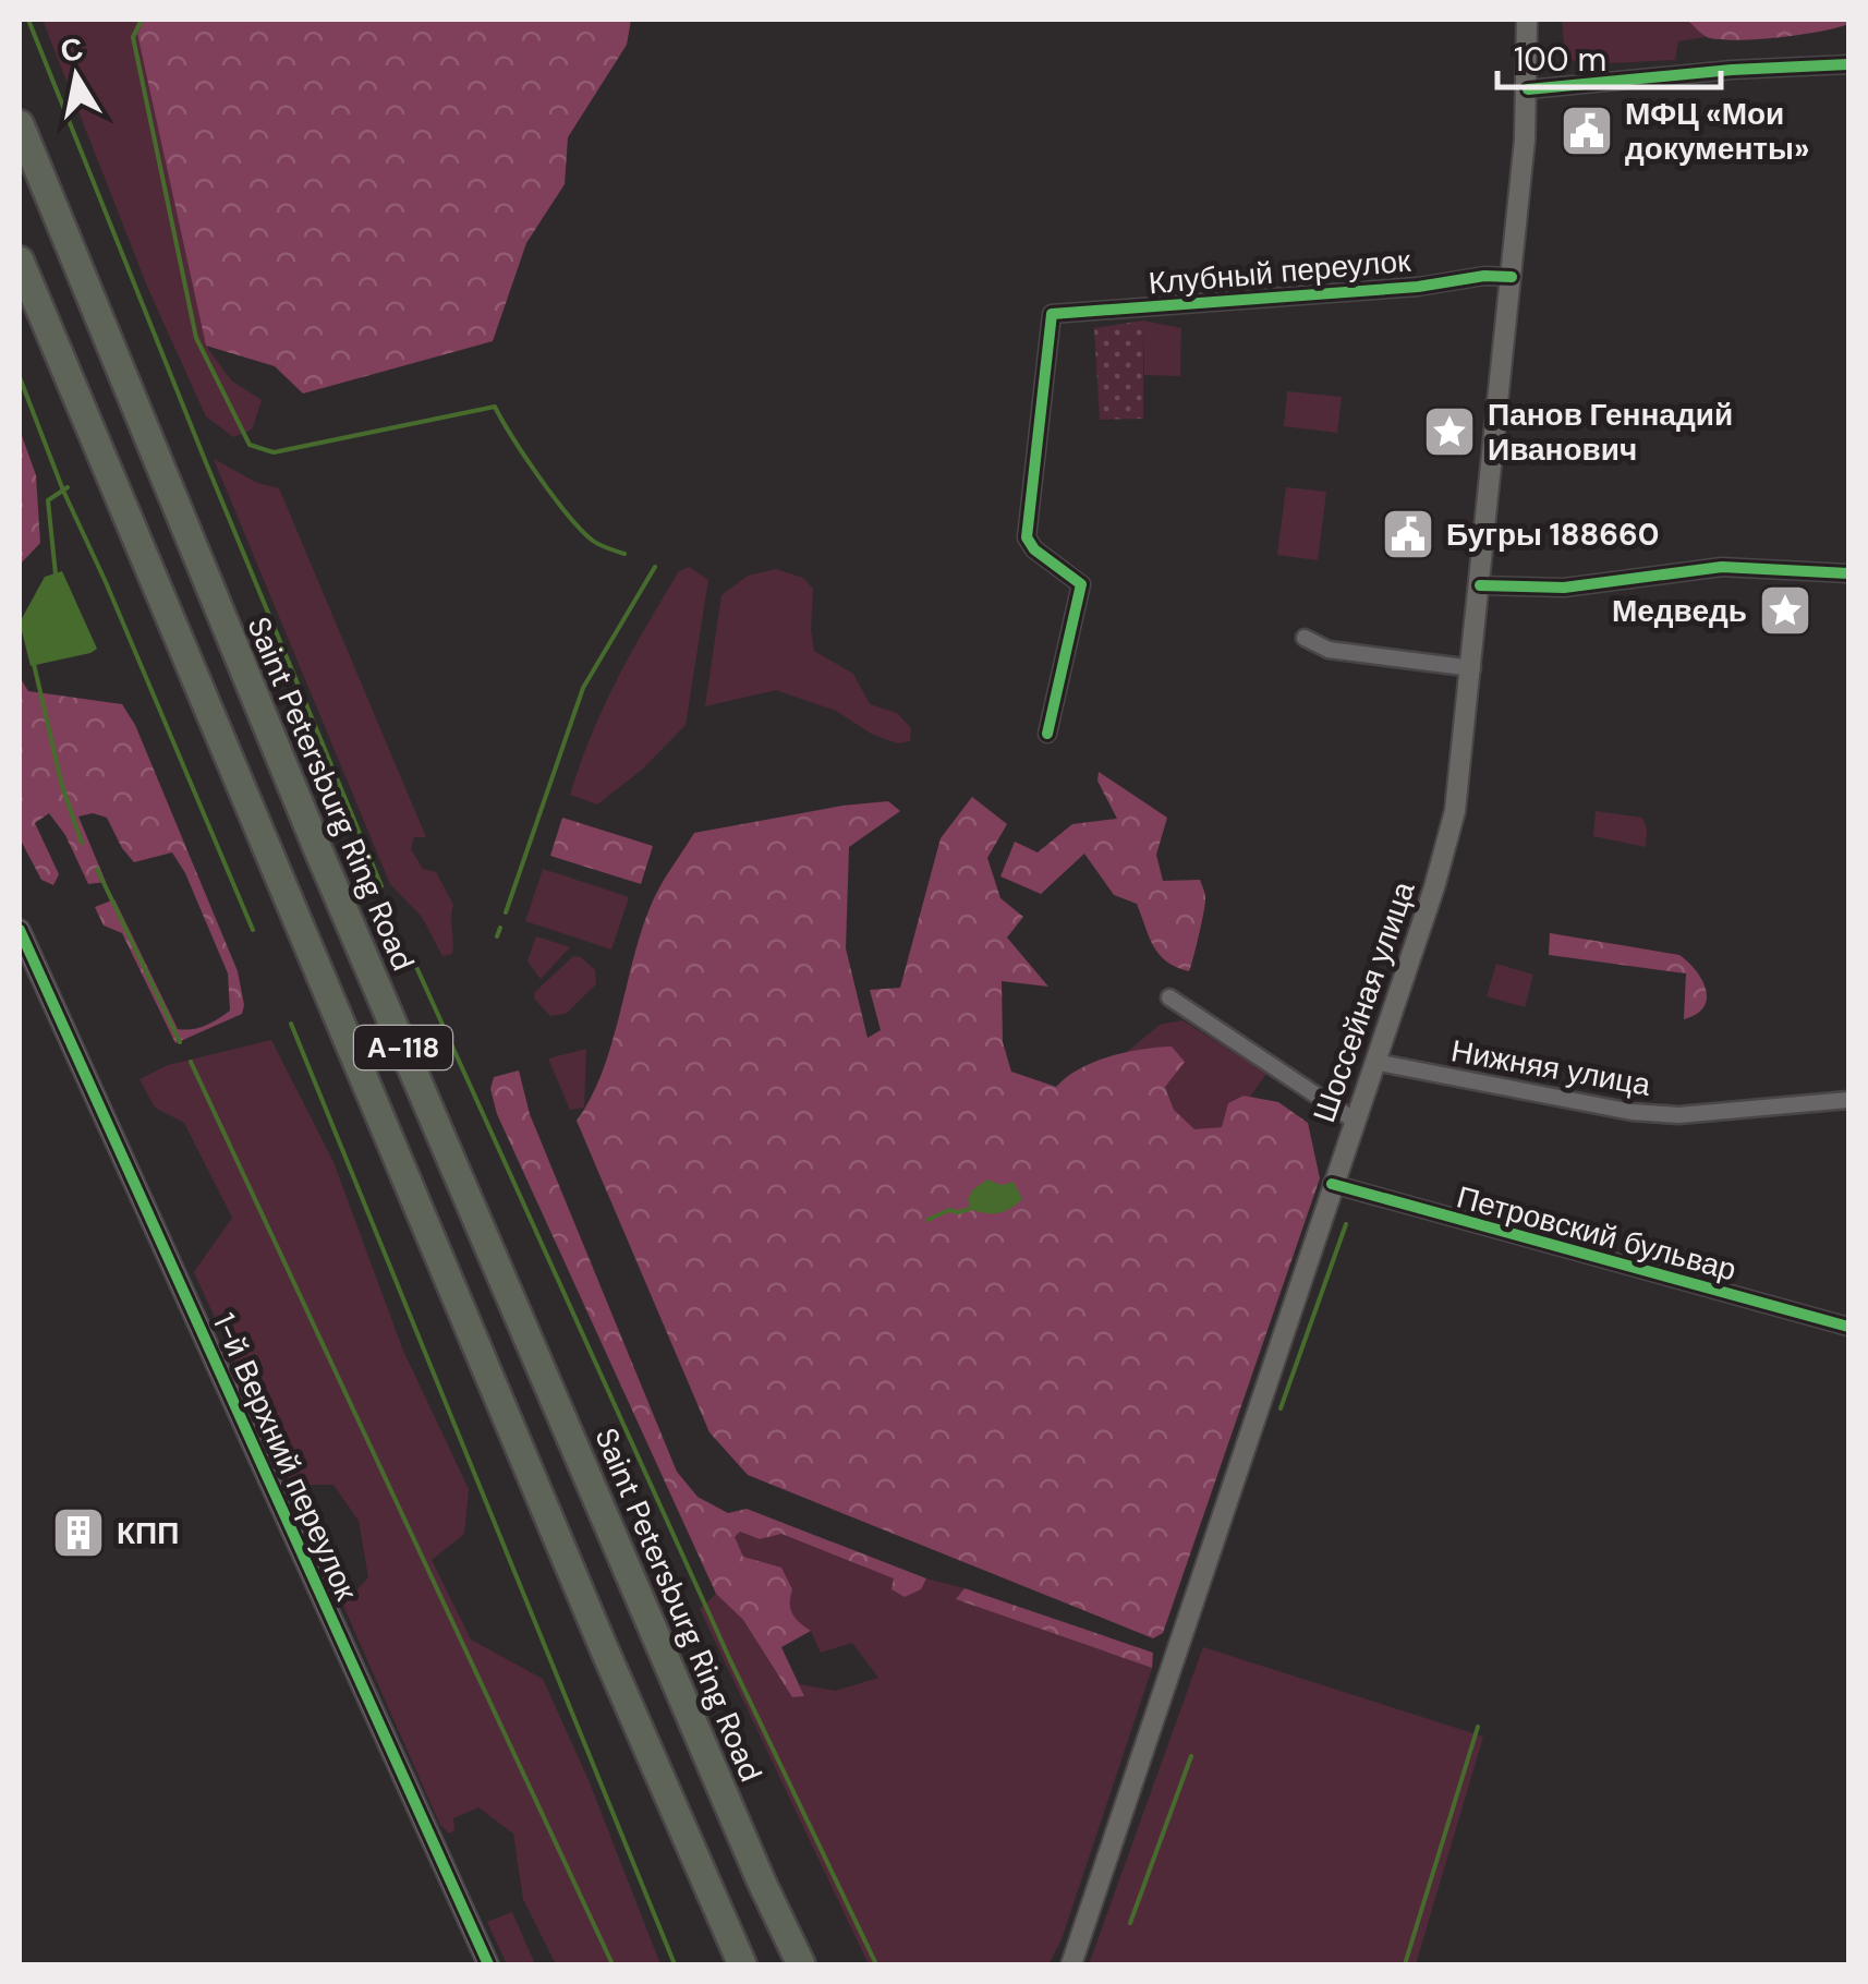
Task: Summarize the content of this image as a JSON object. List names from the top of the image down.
{
  "streets": {
    "highway": ["Saint Petersburg Ring Road", "А-118"],
    "main road": ["Шоссейная улица"],
    "street": [
      "Клубный переулок",
      "Нижняя улица",
      "Петровский бульвар",
      "1-й Верхний переулок"
    ]
  },
  "crossings": [
    ["Клубный переулок", "Шоссейная улица"],
    ["Шоссейная улица", "Нижняя улица"],
    ["Шоссейная улица", "Петровский бульвар"]
  ],
  "places": {
    "public building": ["МФЦ «Мои документы»", "Бугры 188660"],
    "place": ["Панов Геннадий Иванович", "Медведь"],
    "building": ["КПП"]
  },
  "scale_bar": "100 m",
  "north": "top"
}
